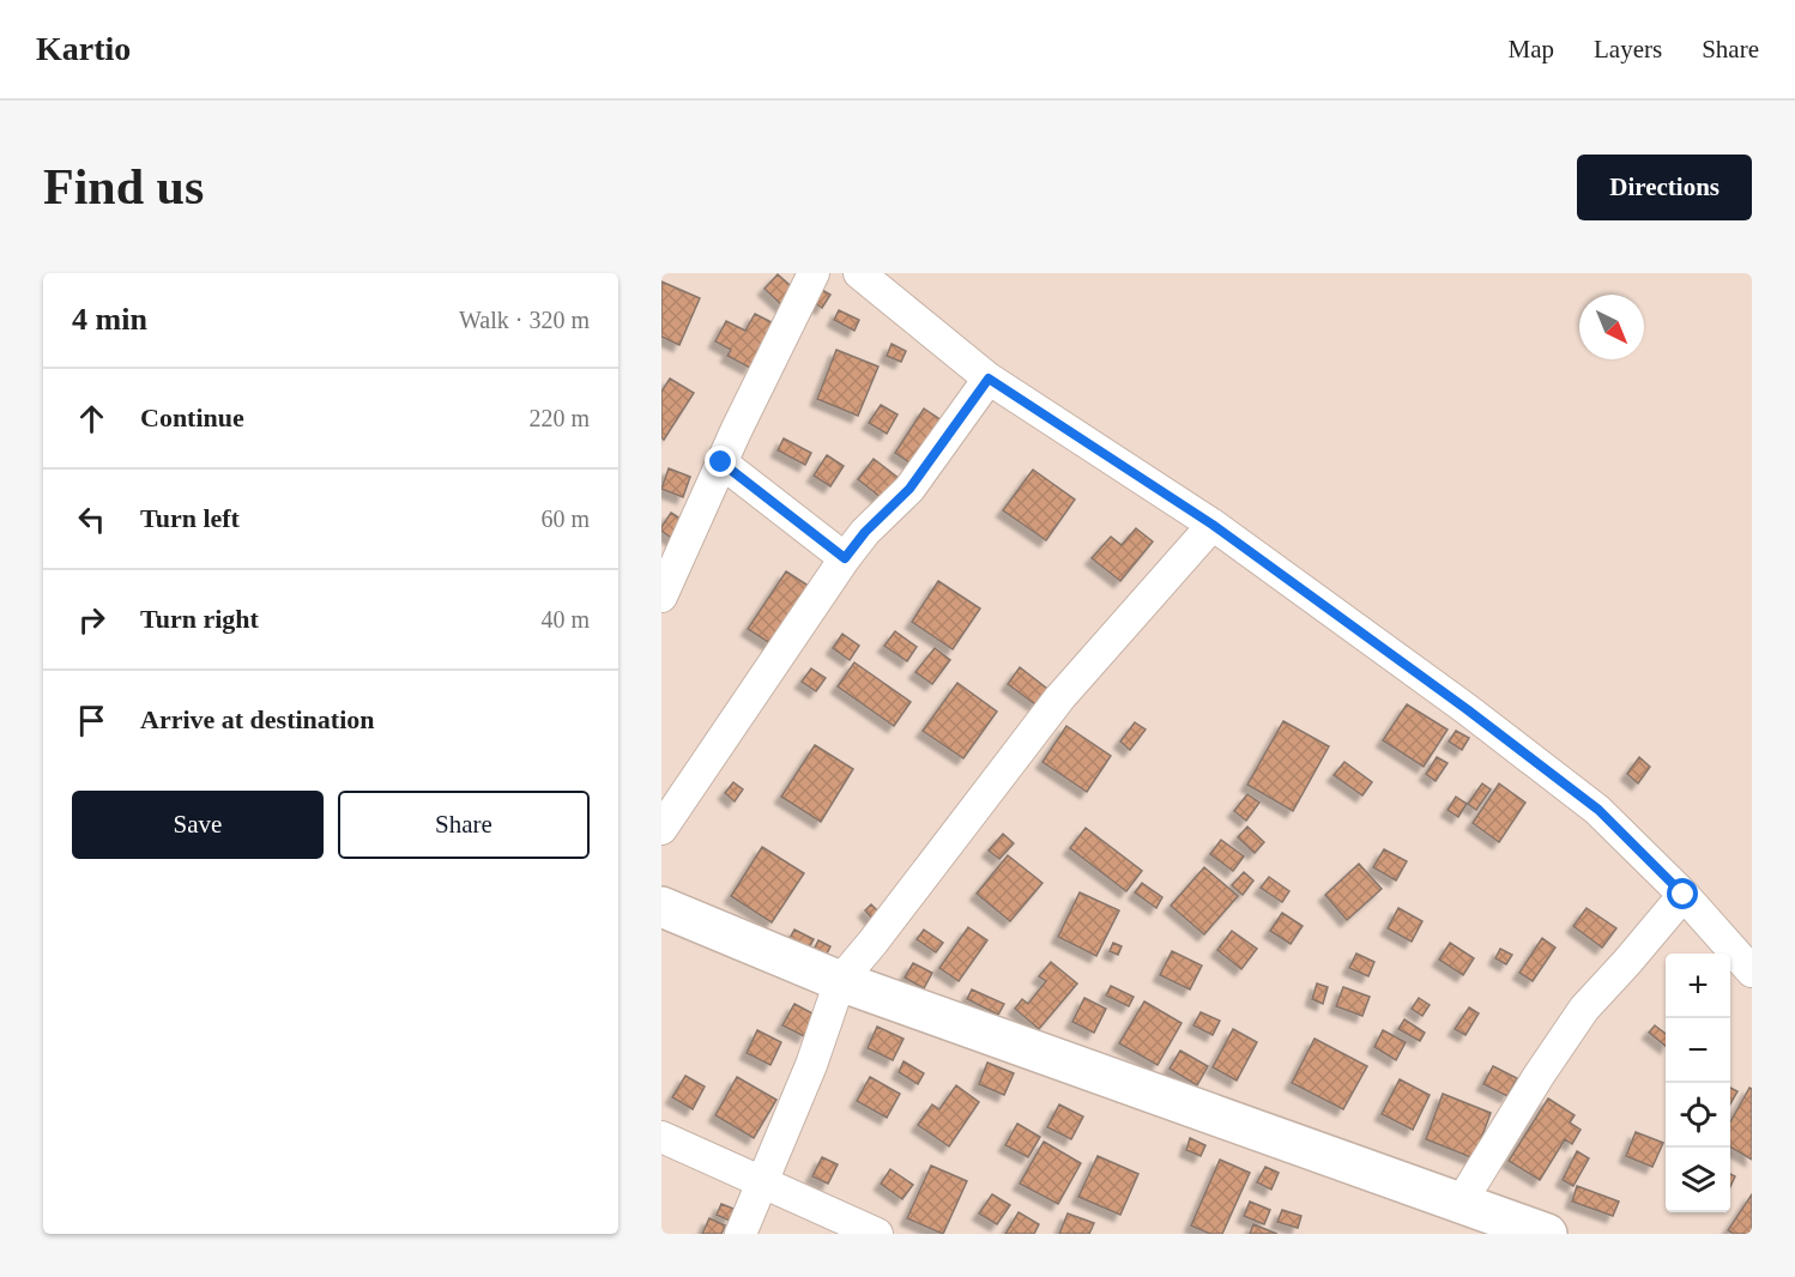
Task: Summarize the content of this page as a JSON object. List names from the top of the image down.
{
  "north": "bottom right",
  "page": {
    "header": "Kartio",
    "nav": ["Map", "Layers", "Share"],
    "buttons": [
      "Directions",
      ["Save", "Share"]
    ],
    "title": "Find us",
    "heading": ["4 min", "Walk · 320 m"],
    "list": [
      ["Continue", "220 m"],
      ["Turn left", "60 m"],
      ["Turn right", "40 m"],
      "Arrive at destination"
    ],
    "map_buttons": ["+", "−"]
  }
}
